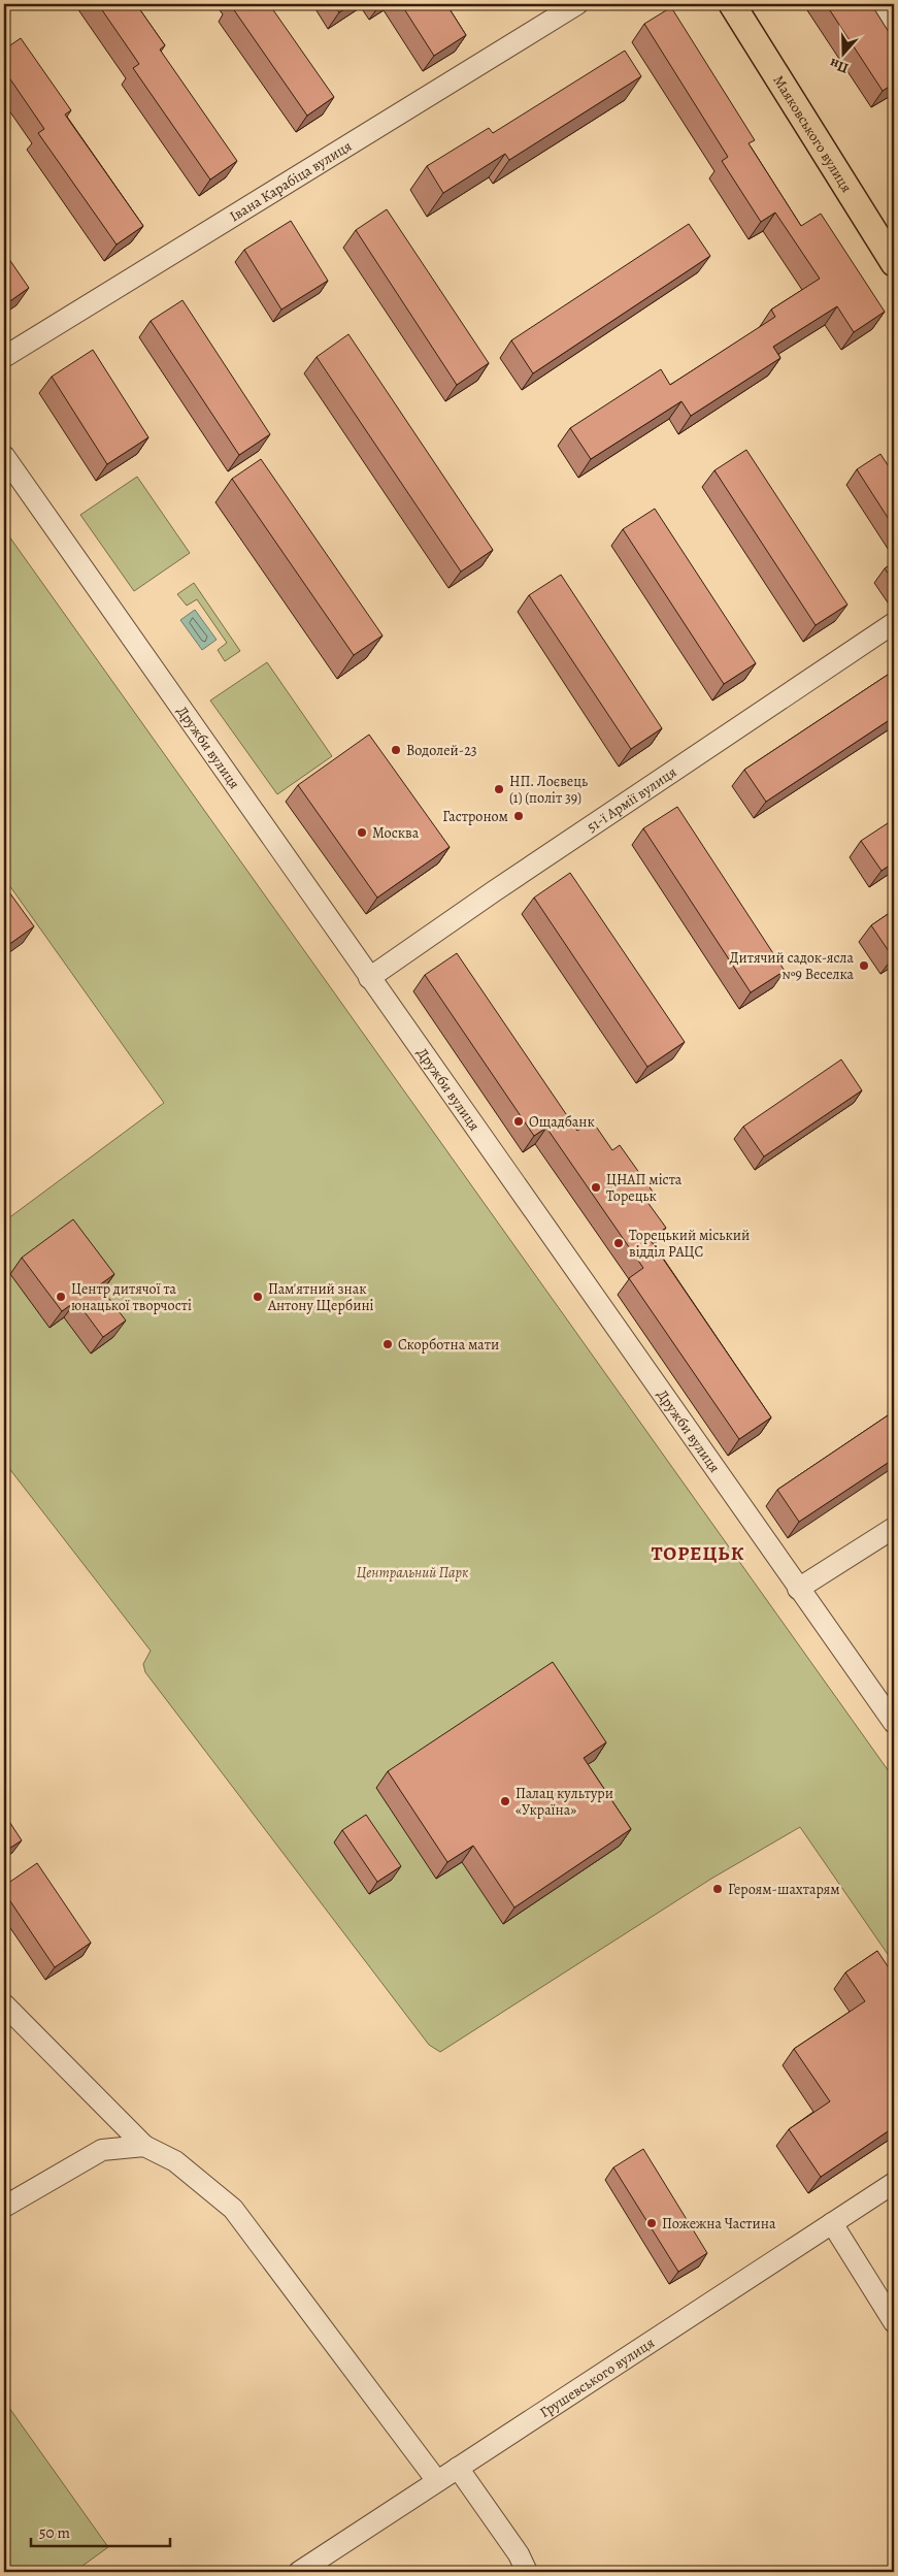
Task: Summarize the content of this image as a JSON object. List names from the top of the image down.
{
  "streets": {
    "main road": ["Маяковського вулиця"],
    "street": [
      "Івана Карабіца вулиця",
      "Дружби вулиця",
      "51-ї Армії вулиця",
      "Грушевського вулиця"
    ]
  },
  "crossings": [
    ["Дружби вулиця", "51-ї Армії вулиця"]
  ],
  "districts": ["ТОРЕЦЬК"],
  "parks": ["Центральний Парк"],
  "places": [
    "Водолей-23",
    "НП. Лоєвець (1) (політ 39)",
    "Гастроном",
    "Москва",
    "Дитячий садок-ясла №9 Веселка",
    "Ощадбанк",
    "ЦНАП міста Торецьк",
    "Торецький міський відділ РАЦС",
    "Центр дитячої та юнацької творчості",
    "Пам'ятний знак Антону Щербині",
    "Скорботна мати",
    "Палац культури «Україна»",
    "Героям-шахтарям",
    "Пожежна Частина"
  ],
  "scale_bar": "50 m",
  "north": "bottom"
}
